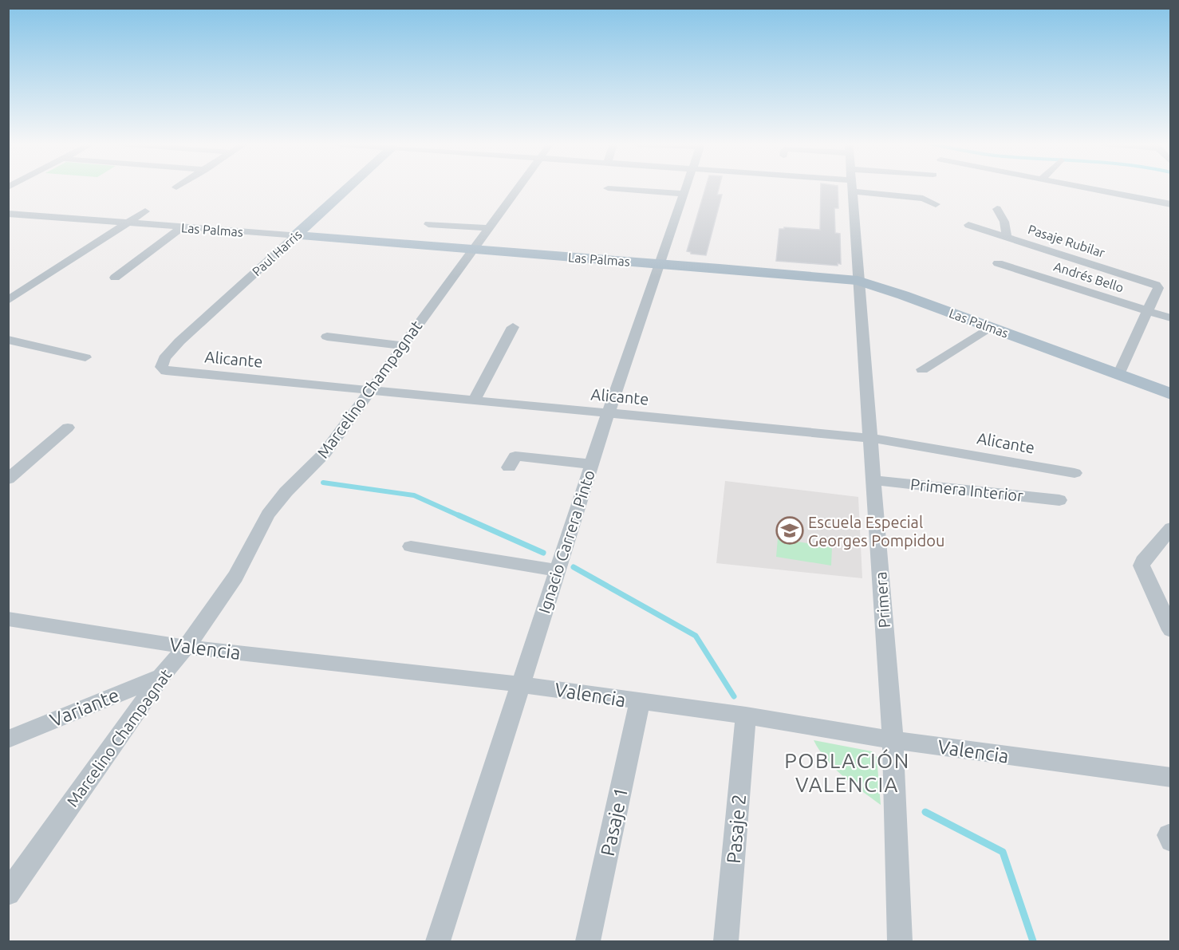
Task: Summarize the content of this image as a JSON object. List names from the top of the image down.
{
  "streets": {
    "main road": ["Las Palmas", "Paul Harris"],
    "street": [
      "Pasaje Rubilar",
      "Andrés Bello",
      "Alicante",
      "Marcelino Champagnat",
      "Primera Interior",
      "Ignacio Carrera Pinto",
      "Primera",
      "Valencia",
      "Variante",
      "Pasaje 1",
      "Pasaje 2"
    ]
  },
  "crossings": [
    ["Las Palmas", "Paul Harris"],
    ["Las Palmas", "Marcelino Champagnat"],
    ["Las Palmas", "Ignacio Carrera Pinto"],
    ["Las Palmas", "Primera"],
    ["Pasaje Rubilar", "Andrés Bello"],
    ["Paul Harris", "Alicante"],
    ["Alicante", "Marcelino Champagnat"],
    ["Alicante", "Ignacio Carrera Pinto"],
    ["Alicante", "Primera"],
    ["Marcelino Champagnat", "Valencia"],
    ["Marcelino Champagnat", "Variante"],
    ["Primera Interior", "Primera"],
    ["Ignacio Carrera Pinto", "Valencia"],
    ["Primera", "Valencia"],
    ["Valencia", "Pasaje 1"],
    ["Valencia", "Pasaje 2"]
  ],
  "districts": ["POBLACIÓN VALENCIA"],
  "places": {
    "school or university": ["Escuela Especial Georges Pompidou"]
  }
}
